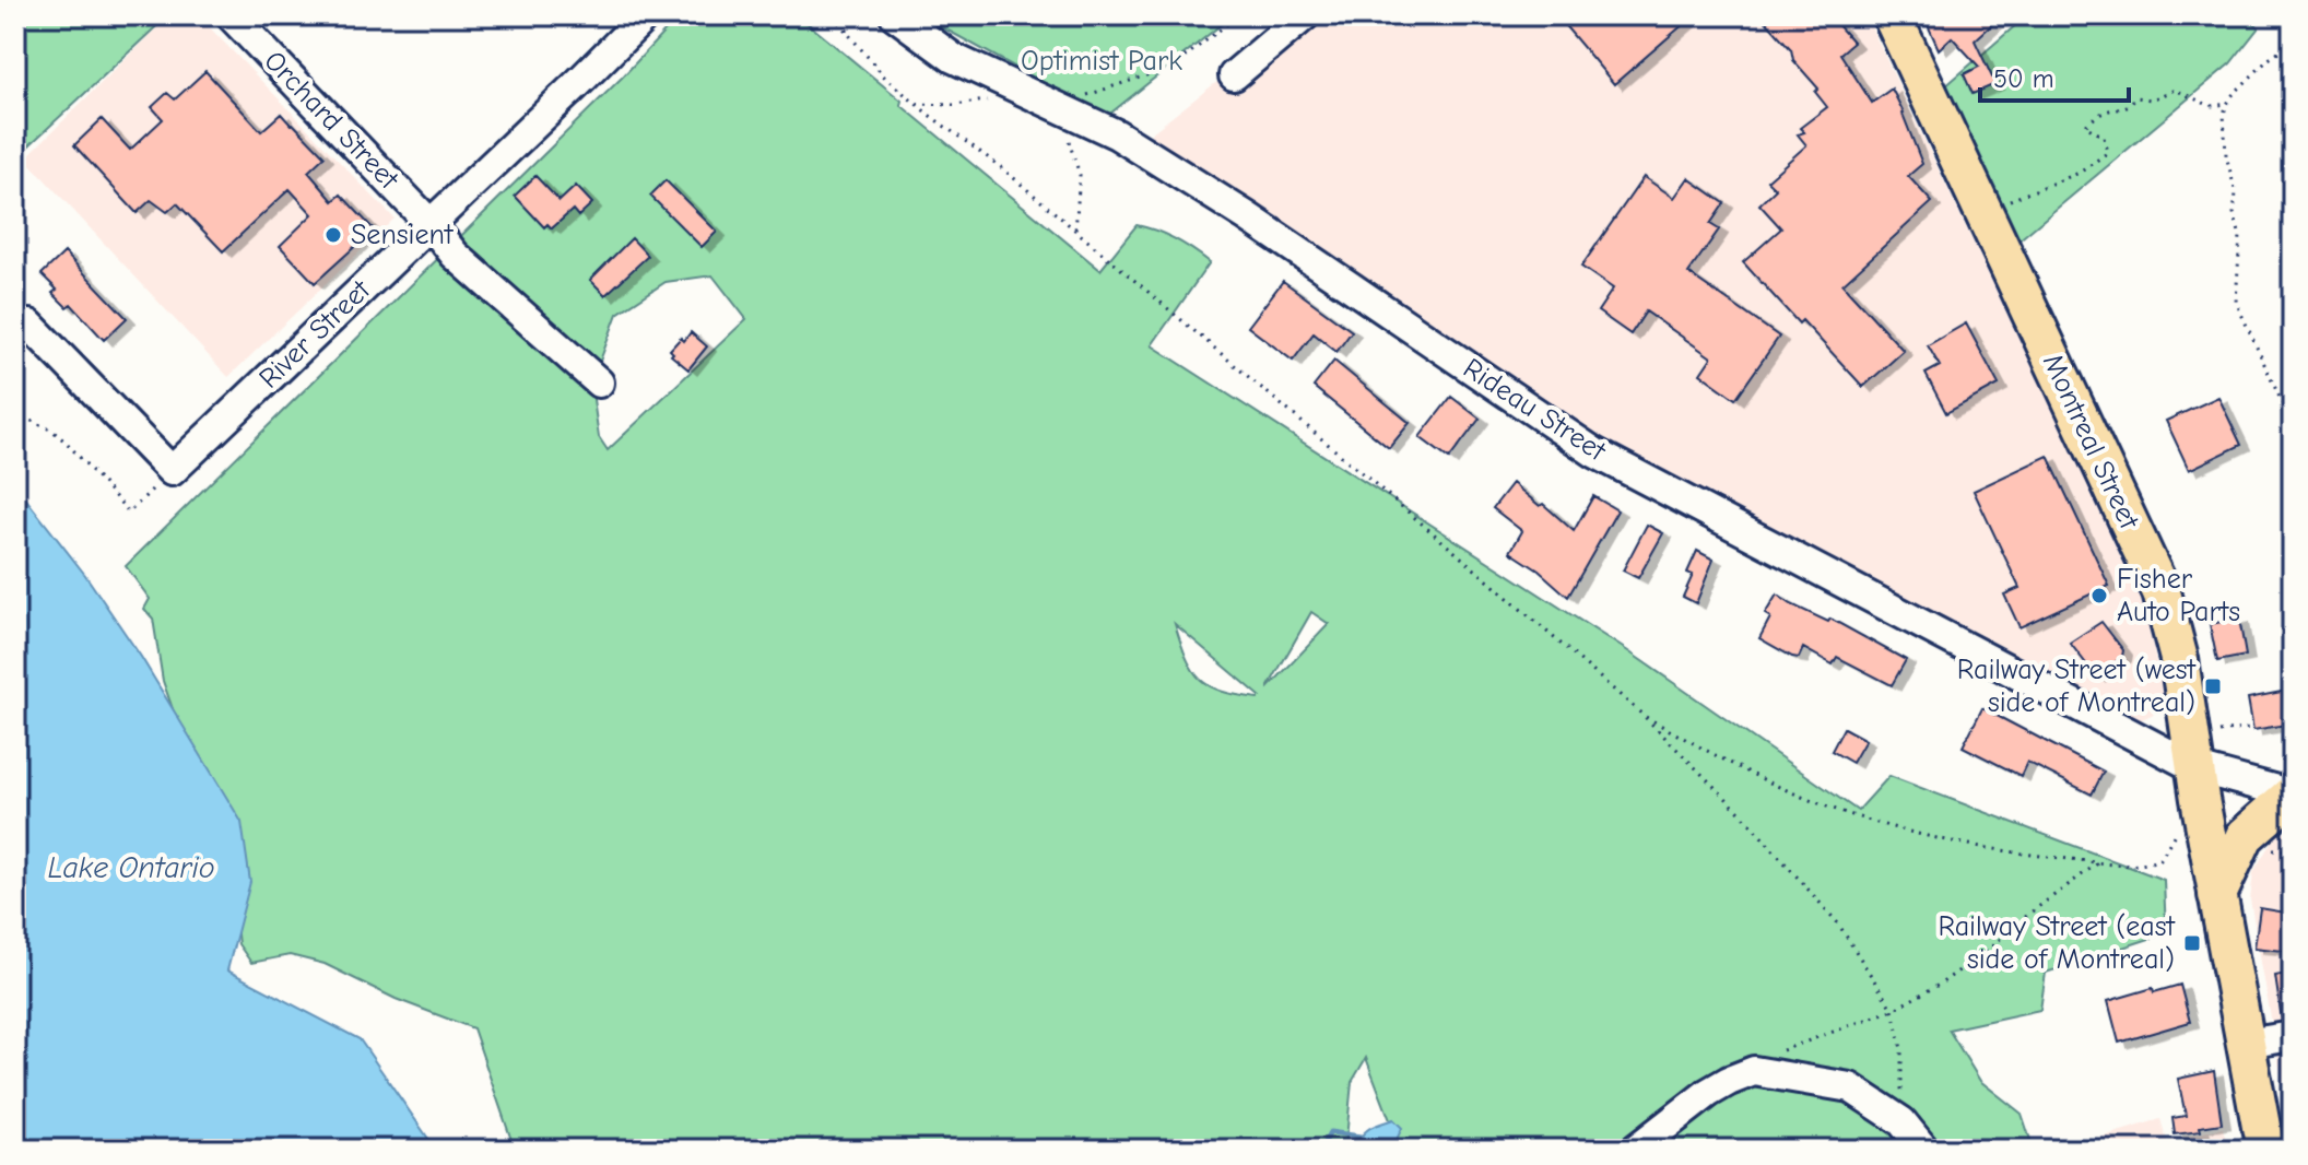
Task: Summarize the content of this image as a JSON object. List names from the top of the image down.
{
  "streets": {
    "main road": ["Montreal Street"],
    "street": ["Orchard Street", "River Street", "Rideau Street"]
  },
  "crossings": [
    ["Orchard Street", "River Street"],
    ["Rideau Street", "Montreal Street"]
  ],
  "water": ["Lake Ontario"],
  "parks": ["Optimist Park"],
  "places": {
    "other": ["Sensient", "Fisher Auto Parts"],
    "transit": ["Railway Street (west side of Montreal)", "Railway Street (east side of Montreal)"]
  },
  "scale_bar": "50 m"
}
